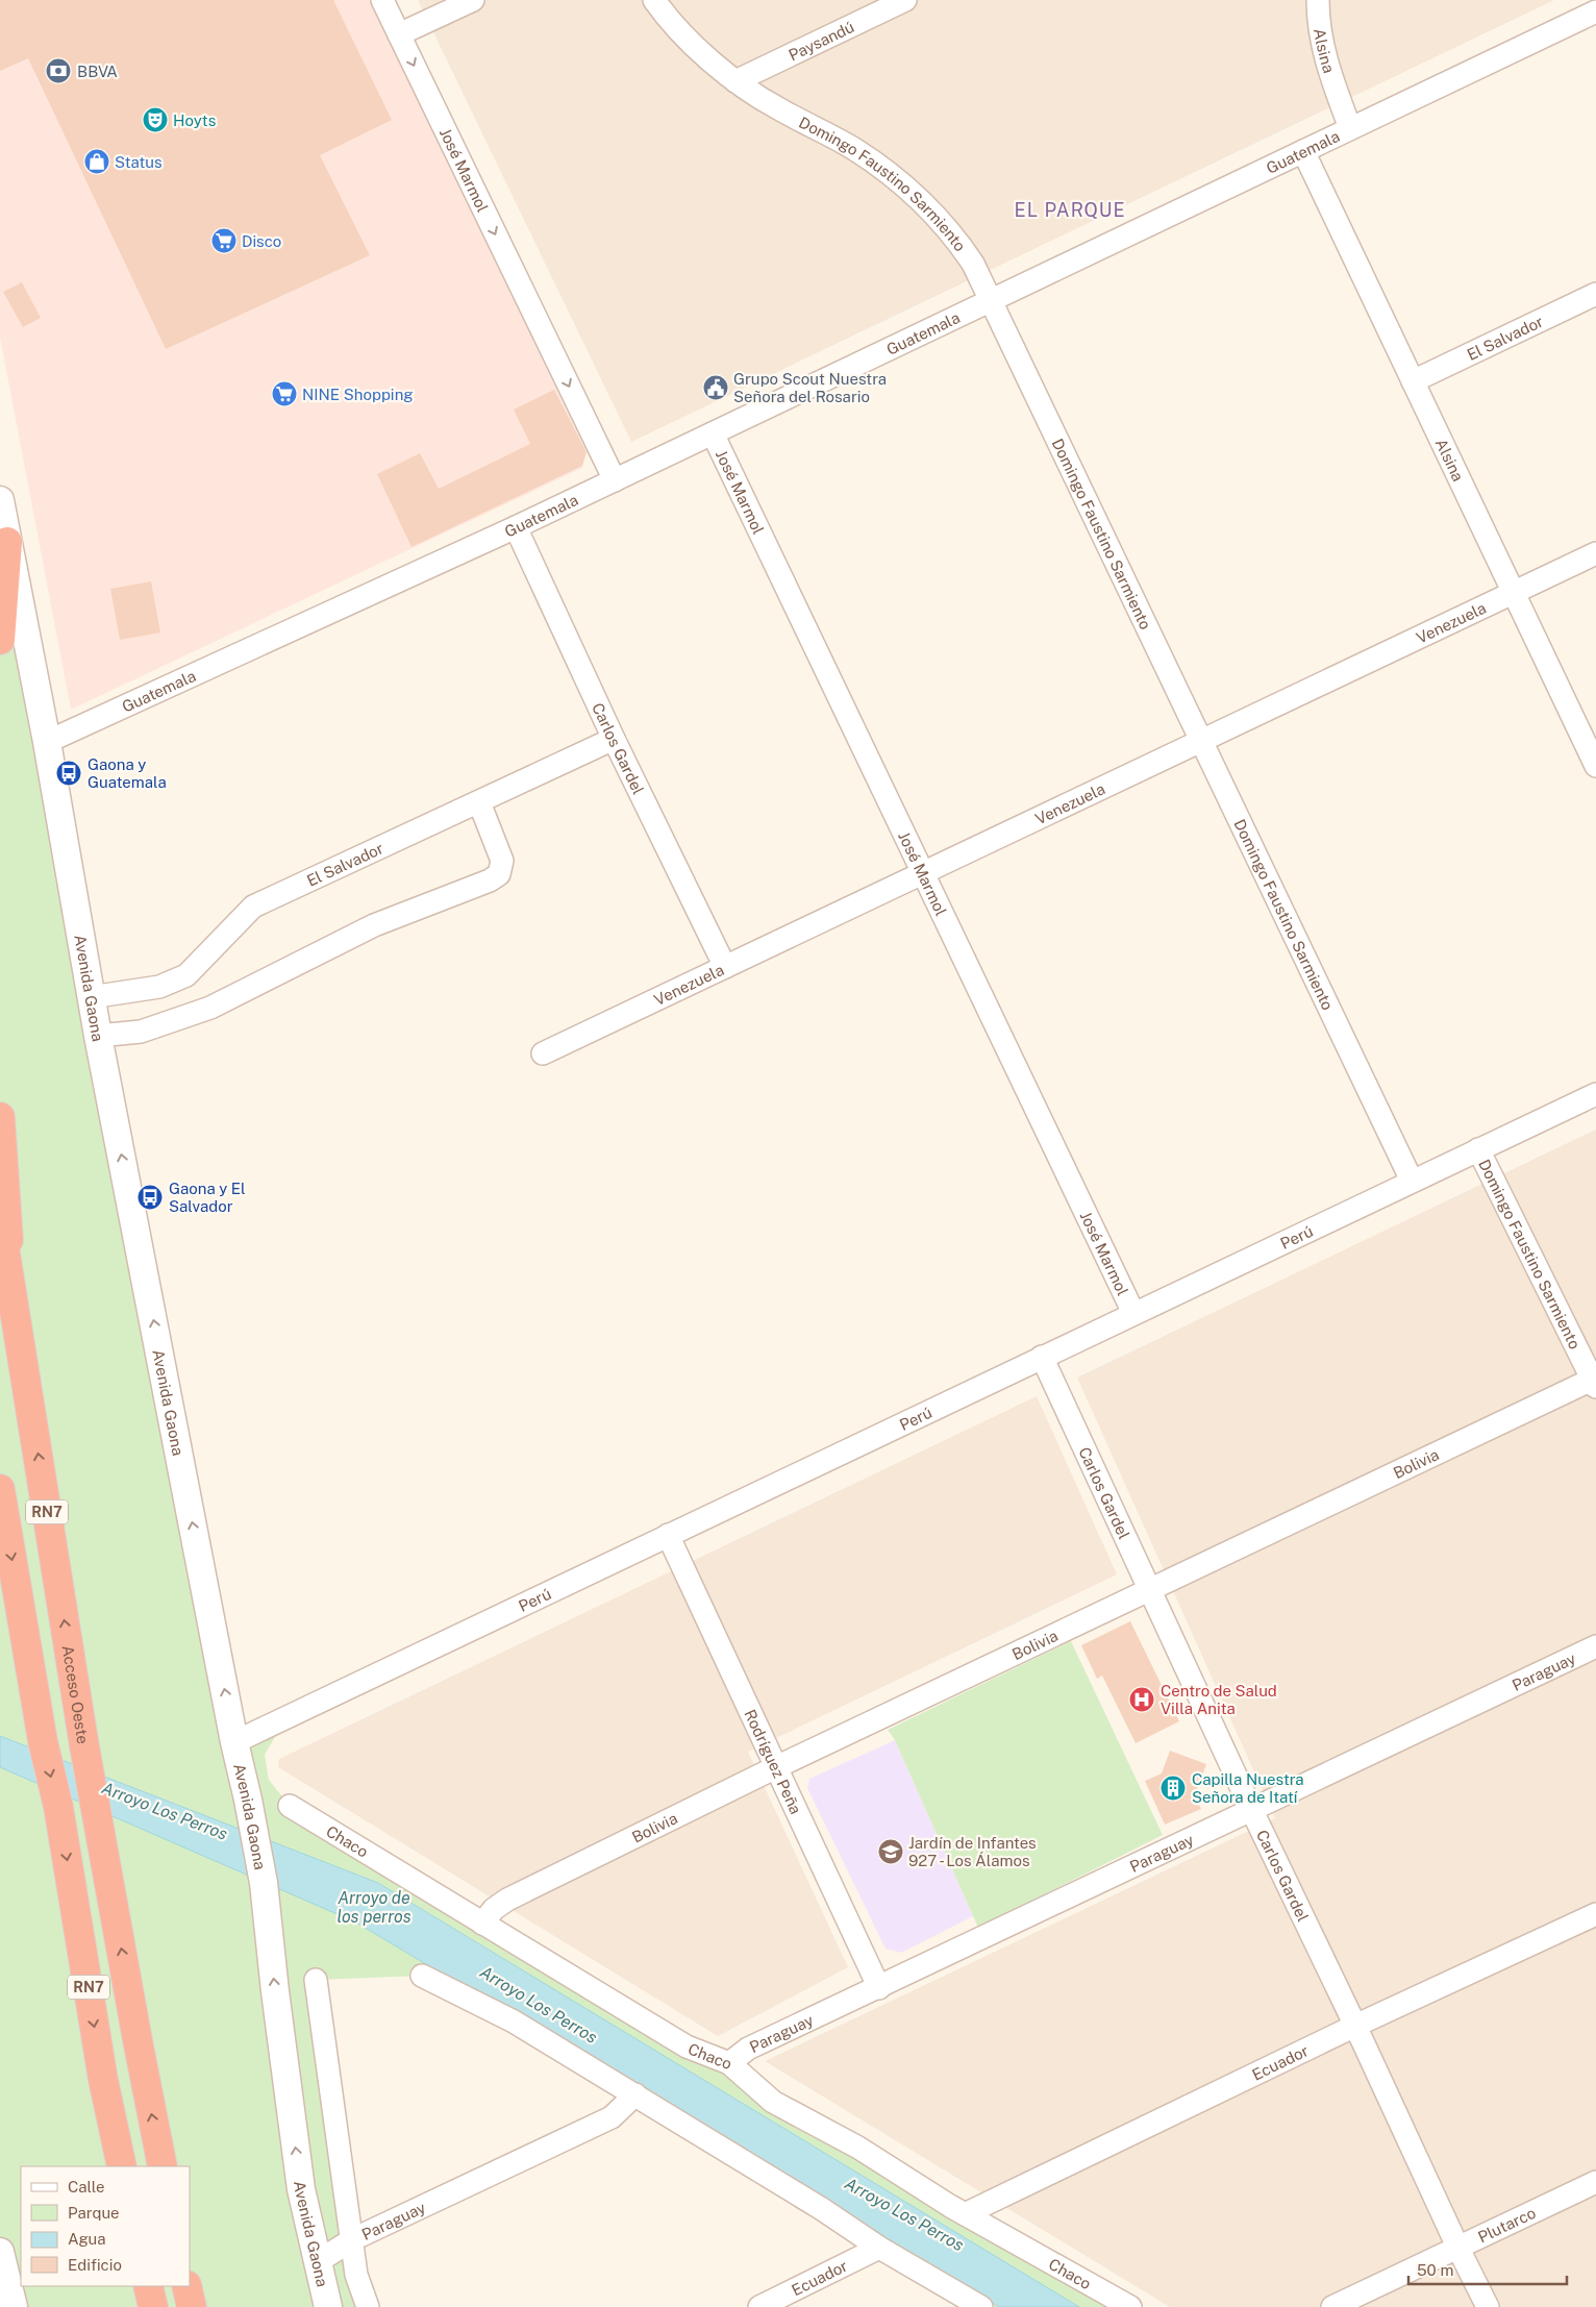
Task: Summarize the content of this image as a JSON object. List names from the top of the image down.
{
  "streets": {
    "highway": ["RN7", "Acceso Oeste"],
    "street": [
      "Paysandú",
      "Alsina",
      "Guatemala",
      "José Marmol",
      "Domingo Faustino Sarmiento",
      "El Salvador",
      "Venezuela",
      "Carlos Gardel",
      "Avenida Gaona",
      "Perú",
      "Bolivia",
      "Paraguay",
      "Rodríguez Peña",
      "Chaco",
      "Ecuador",
      "Plutarco"
    ]
  },
  "crossings": [
    ["Paysandú", "Domingo Faustino Sarmiento"],
    ["Alsina", "Guatemala"],
    ["Alsina", "El Salvador"],
    ["Alsina", "Venezuela"],
    ["Guatemala", "José Marmol"],
    ["Guatemala", "Domingo Faustino Sarmiento"],
    ["Guatemala", "Carlos Gardel"],
    ["Guatemala", "Avenida Gaona"],
    ["José Marmol", "Venezuela"],
    ["José Marmol", "Perú"],
    ["Domingo Faustino Sarmiento", "Venezuela"],
    ["Domingo Faustino Sarmiento", "Perú"],
    ["Domingo Faustino Sarmiento", "Bolivia"],
    ["El Salvador", "Carlos Gardel"],
    ["El Salvador", "Avenida Gaona"],
    ["Venezuela", "Carlos Gardel"],
    ["Carlos Gardel", "Perú"],
    ["Carlos Gardel", "Bolivia"],
    ["Carlos Gardel", "Paraguay"],
    ["Carlos Gardel", "Ecuador"],
    ["Carlos Gardel", "Plutarco"],
    ["Avenida Gaona", "Perú"],
    ["Avenida Gaona", "Paraguay"],
    ["Perú", "Rodríguez Peña"],
    ["Bolivia", "Rodríguez Peña"],
    ["Bolivia", "Chaco"],
    ["Paraguay", "Rodríguez Peña"],
    ["Paraguay", "Chaco"],
    ["Chaco", "Ecuador"]
  ],
  "one_way": ["Avenida Gaona"],
  "districts": ["EL PARQUE"],
  "water": ["Arroyo Los Perros", "Arroyo de los perros"],
  "places": {
    "bank": ["BBVA"],
    "theatre": ["Hoyts"],
    "shop": ["Status"],
    "supermarket": ["Disco", "NINE Shopping"],
    "public building": ["Grupo Scout Nuestra Señora del Rosario"],
    "bus stop": ["Gaona y Guatemala", "Gaona y El Salvador"],
    "hospital": ["Centro de Salud Villa Anita"],
    "building": ["Capilla Nuestra Señora de Itatí"],
    "school or university": ["Jardín de Infantes 927 - Los Álamos"]
  },
  "legend": [
    "Calle",
    "Parque",
    "Agua",
    "Edificio"
  ],
  "scale_bar": "50 m"
}
